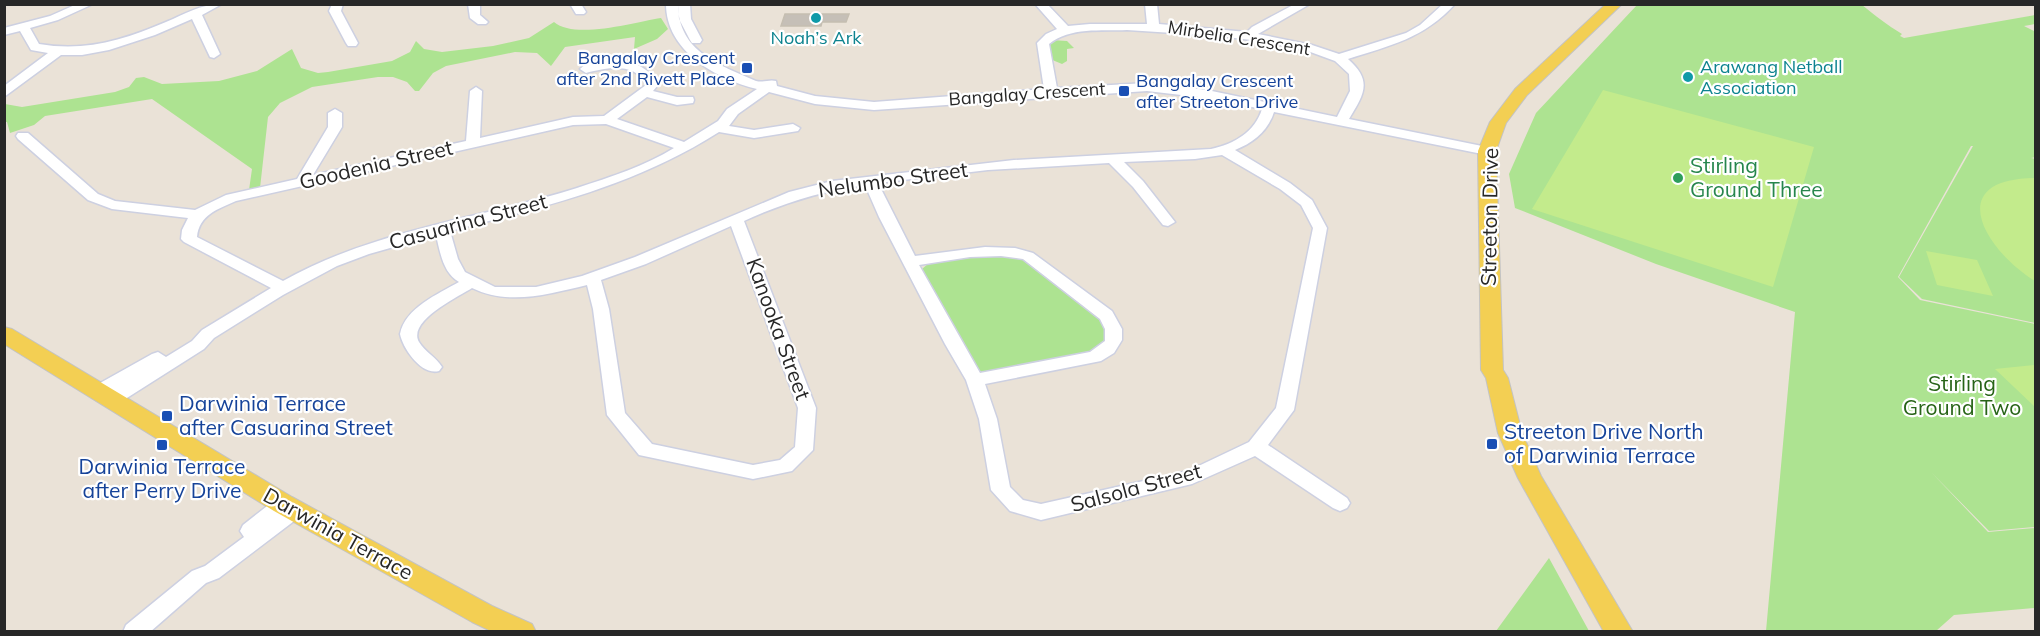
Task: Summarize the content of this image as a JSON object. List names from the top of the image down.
{
  "streets": {
    "main road": ["Streeton Drive", "Darwinia Terrace"],
    "street": [
      "Mirbelia Crescent",
      "Bangalay Crescent",
      "Goodenia Street",
      "Nelumbo Street",
      "Casuarina Street",
      "Kanooka Street",
      "Salsola Street"
    ]
  },
  "crossings": [
    ["Mirbelia Crescent", "Bangalay Crescent"],
    ["Bangalay Crescent", "Nelumbo Street"],
    ["Bangalay Crescent", "Streeton Drive"],
    ["Bangalay Crescent", "Casuarina Street"],
    ["Goodenia Street", "Casuarina Street"],
    ["Nelumbo Street", "Kanooka Street"],
    ["Nelumbo Street", "Salsola Street"],
    ["Casuarina Street", "Darwinia Terrace"]
  ],
  "parks": ["Stirling Ground Two"],
  "places": {
    "other": ["Noah’s Ark", "Arawang Netball Association", "Stirling Ground Three"],
    "transit": [
      "Bangalay Crescent after 2nd Rivett Place",
      "Bangalay Crescent after Streeton Drive",
      "Darwinia Terrace after Casuarina Street",
      "Streeton Drive North of Darwinia Terrace",
      "Darwinia Terrace after Perry Drive"
    ]
  }
}
